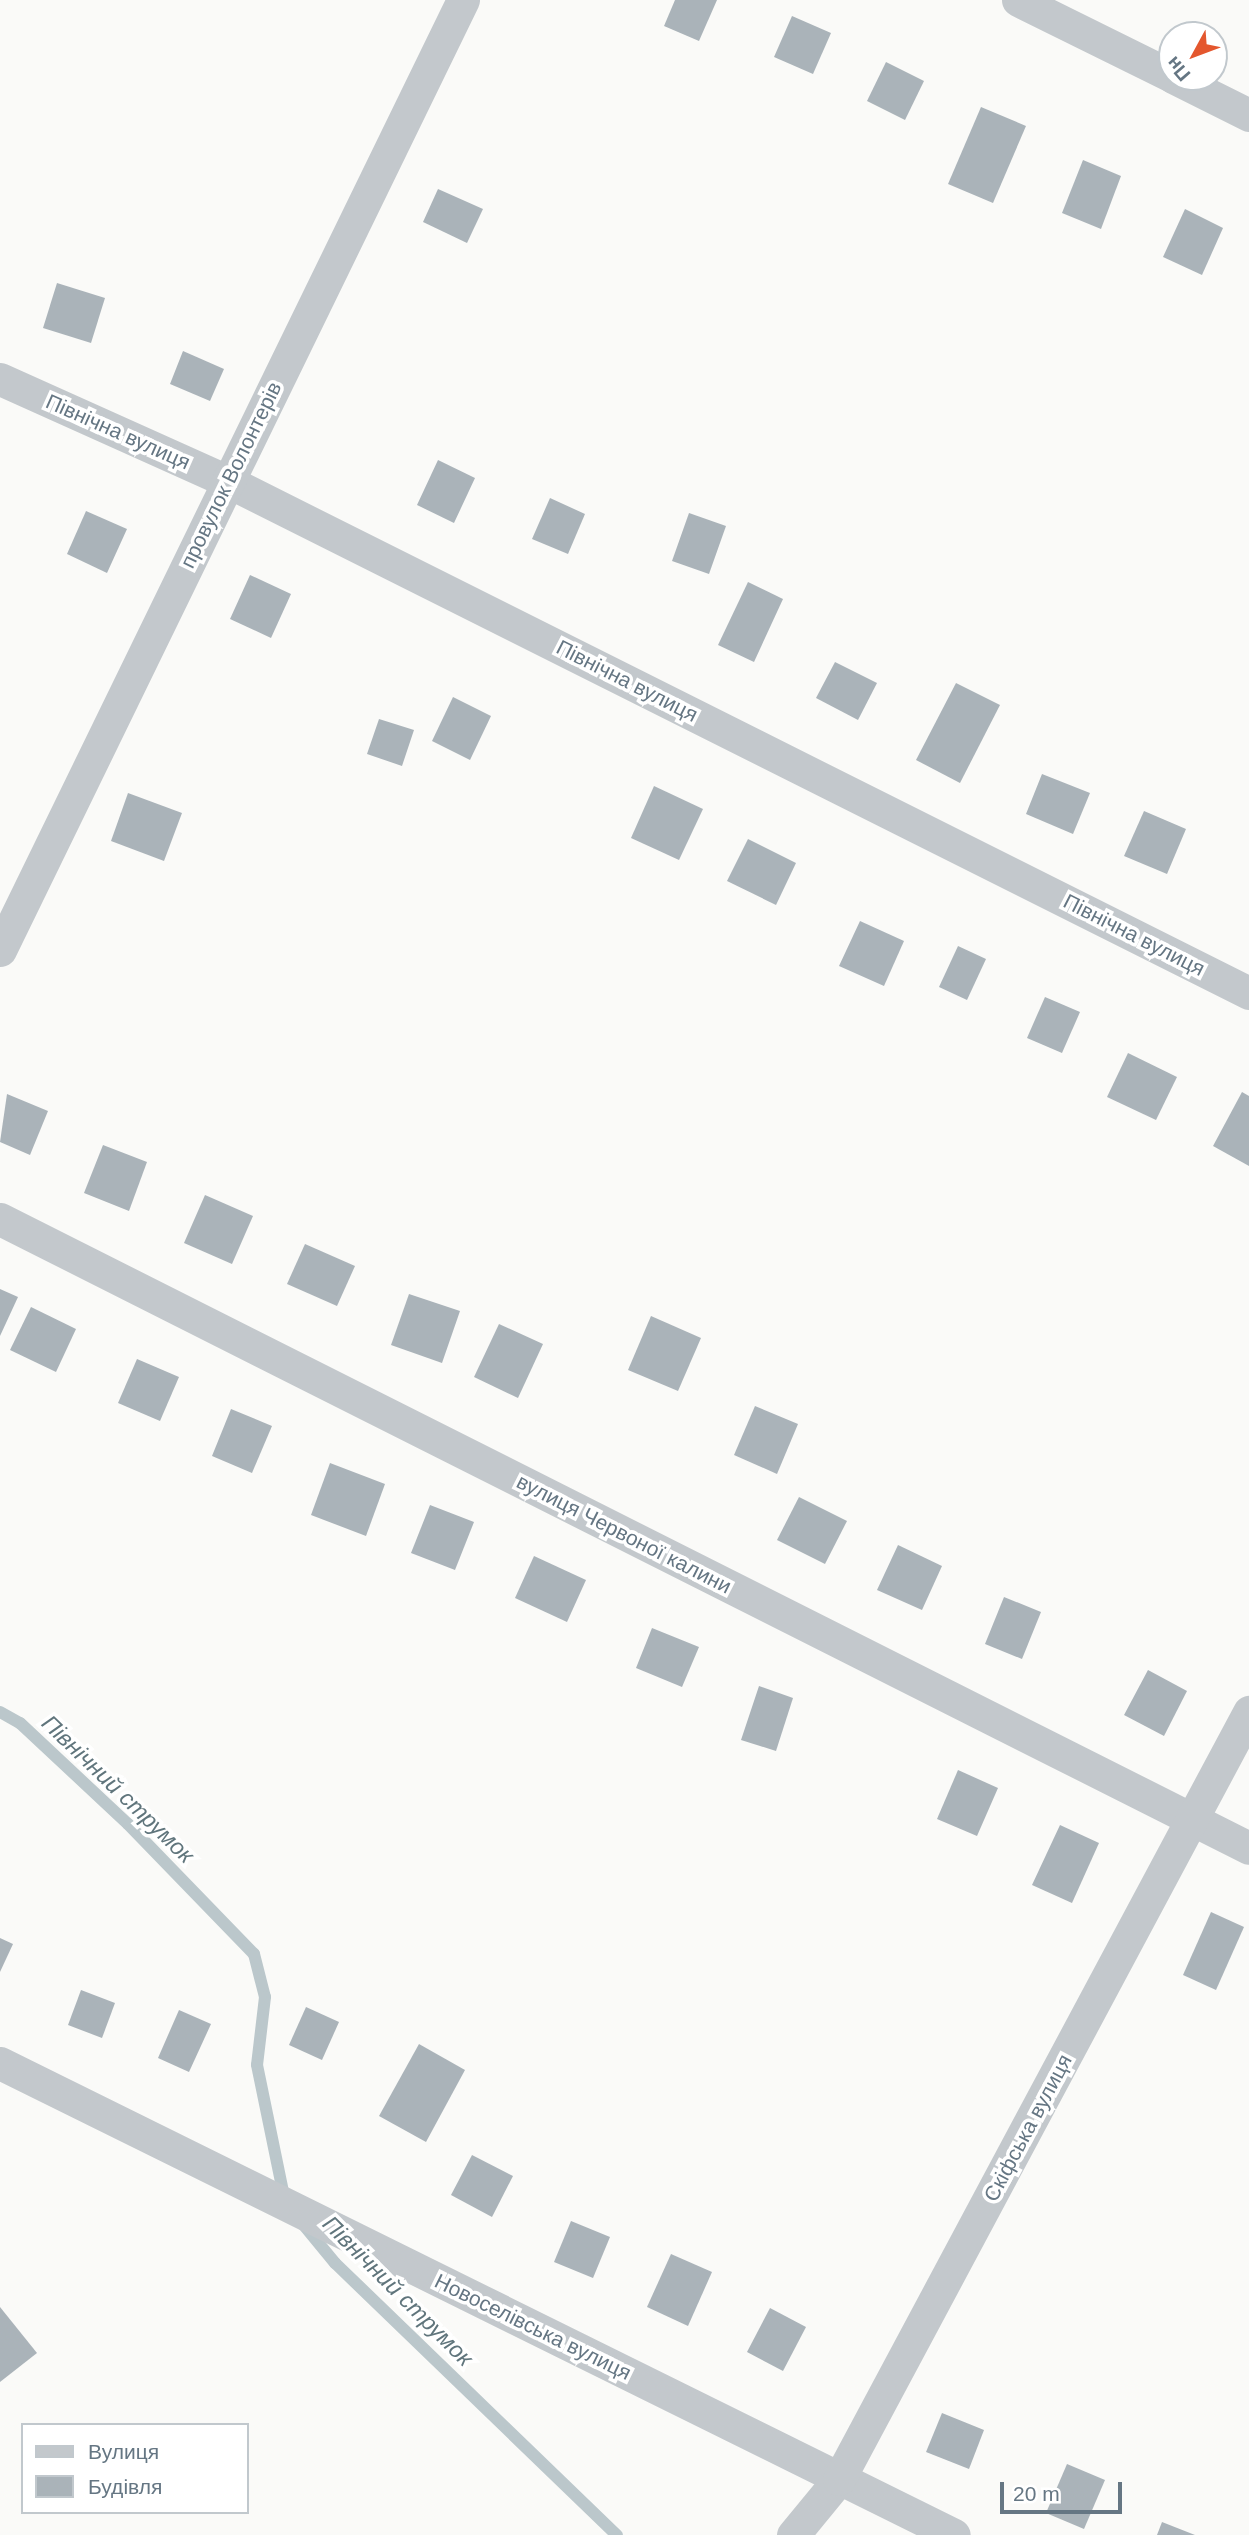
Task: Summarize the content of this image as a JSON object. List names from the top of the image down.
{
  "streets": {
    "street": [
      "Північна вулиця",
      "провулок Волонтерів",
      "вулиця Червоної калини",
      "Скіфська вулиця",
      "Новоселівська вулиця"
    ]
  },
  "crossings": [
    ["Північна вулиця", "провулок Волонтерів"],
    ["вулиця Червоної калини", "Скіфська вулиця"],
    ["Скіфська вулиця", "Новоселівська вулиця"]
  ],
  "water": ["Північний струмок"],
  "legend": ["Вулиця", "Будівля"],
  "scale_bar": "20 m",
  "north": "bottom left"
}
